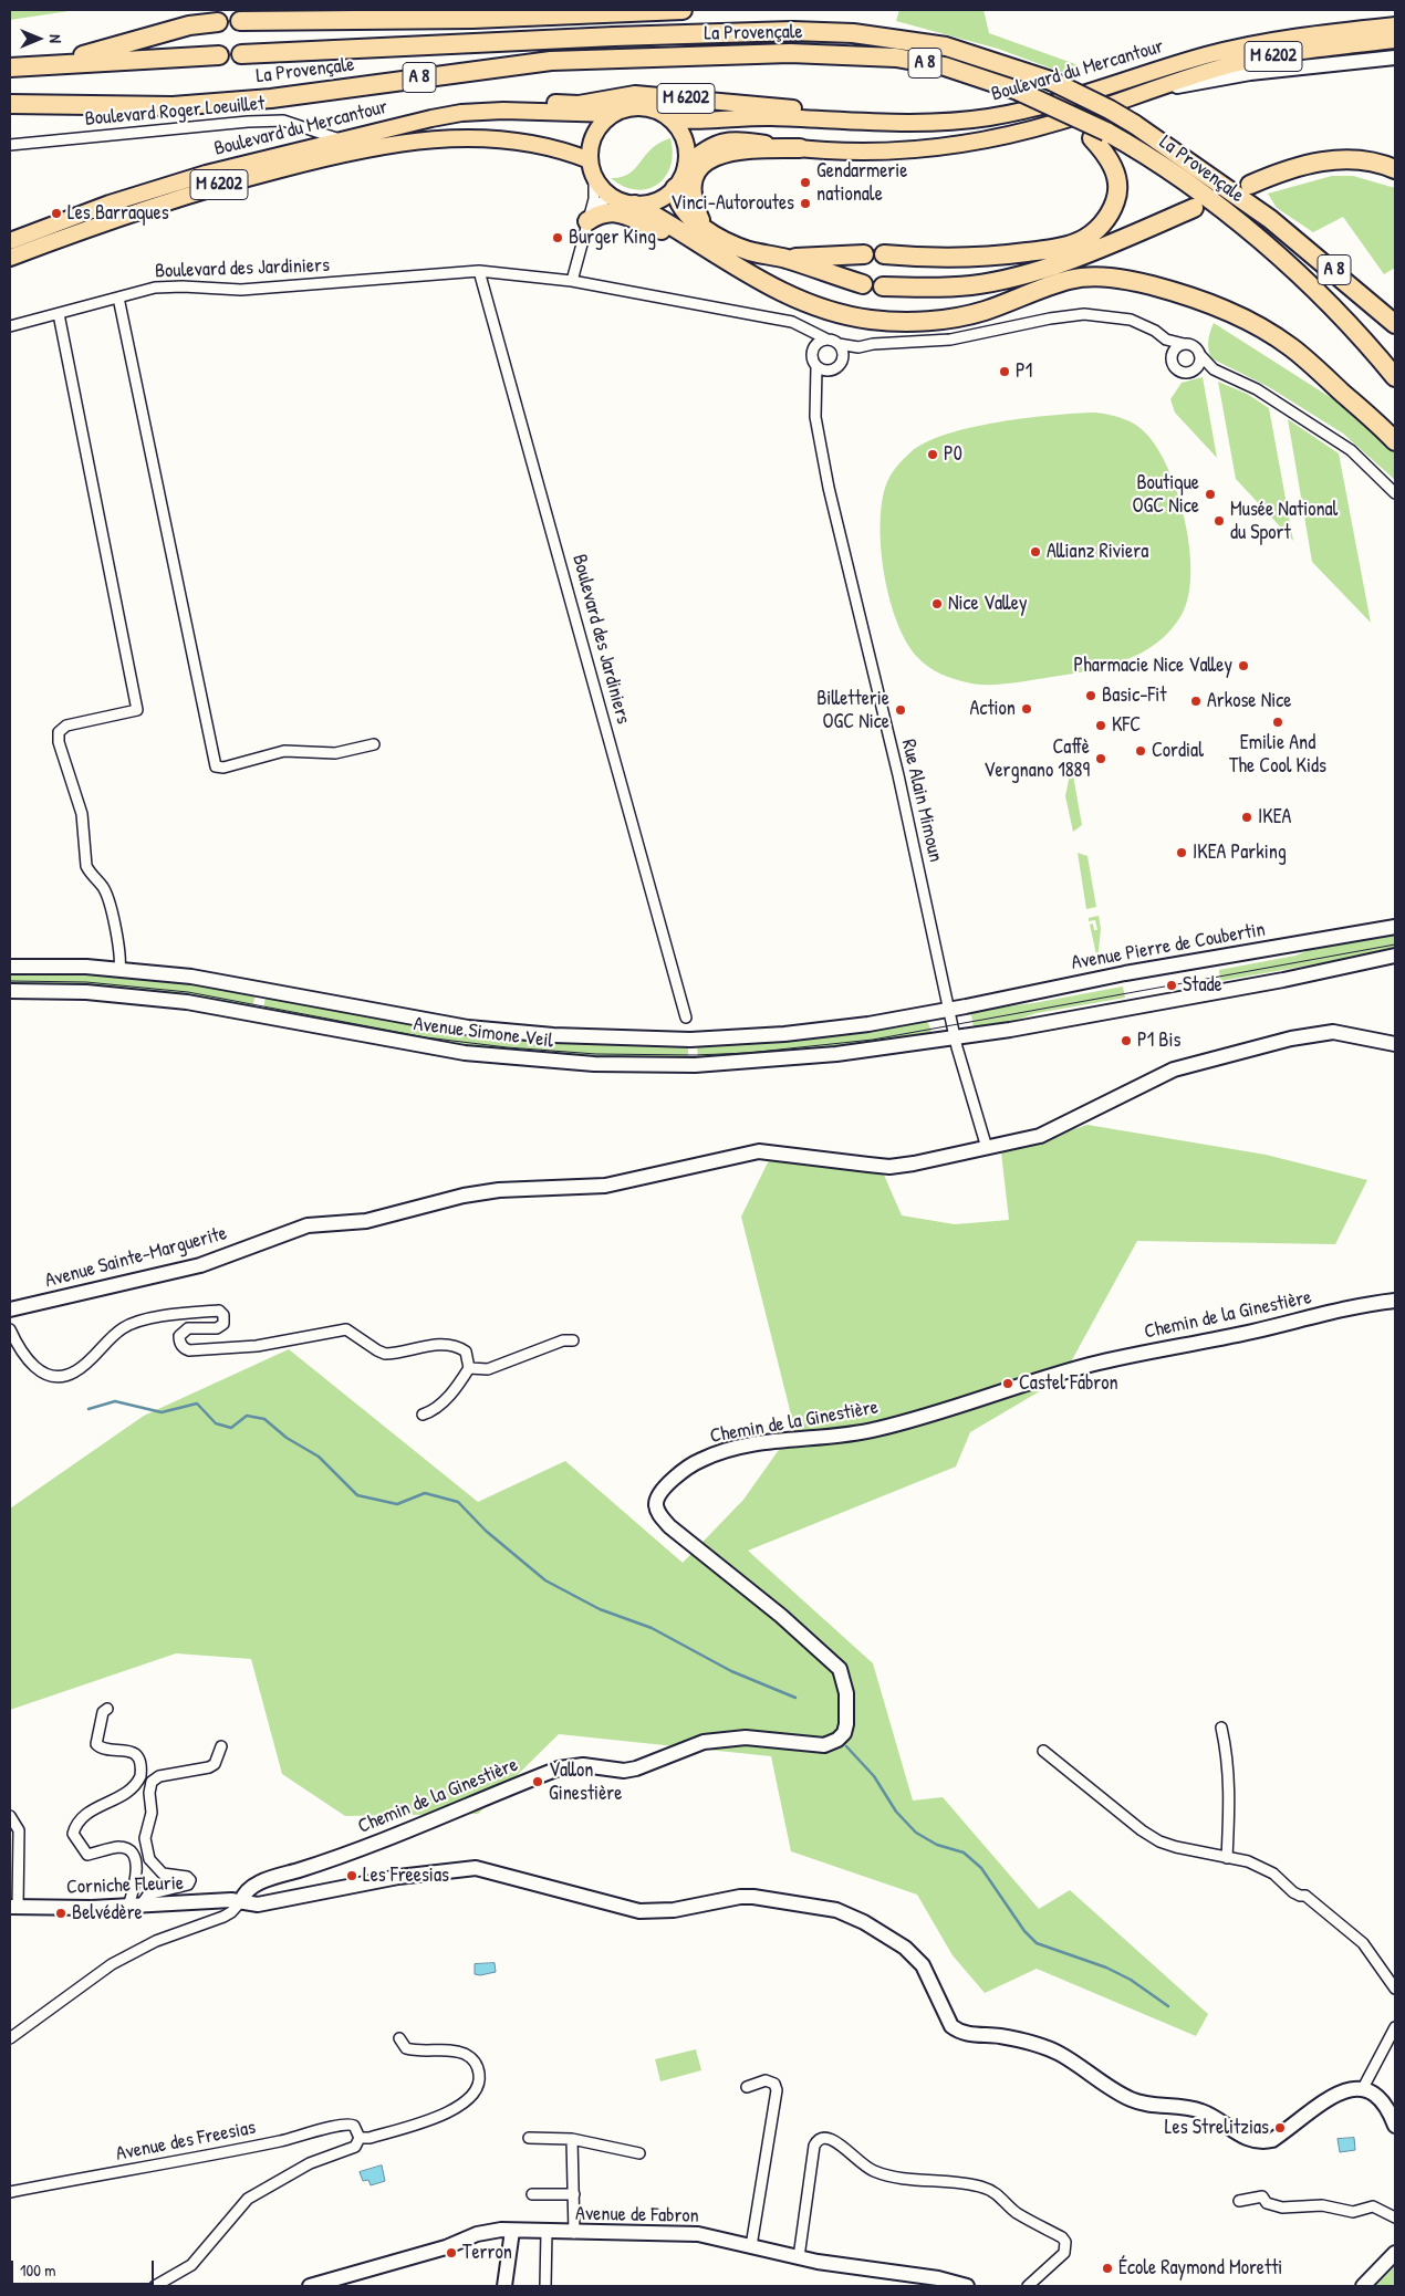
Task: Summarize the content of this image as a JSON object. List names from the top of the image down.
{
  "streets": {
    "highway": ["La Provençale", "A 8"],
    "main road": [
      "M 6202",
      "Boulevard du Mercantour",
      "Avenue Pierre de Coubertin",
      "Avenue Simone Veil",
      "Avenue Sainte-Marguerite",
      "Chemin de la Ginestière",
      "Corniche Fleurie",
      "Avenue de Fabron"
    ],
    "street": [
      "Boulevard Roger Loeuillet",
      "Boulevard des Jardiniers",
      "Rue Alain Mimoun",
      "Avenue des Freesias"
    ]
  },
  "crossings": [
    ["M 6202", "Boulevard du Mercantour"],
    ["Boulevard du Mercantour", "Boulevard Roger Loeuillet"],
    ["Boulevard des Jardiniers", "Rue Alain Mimoun"],
    ["Rue Alain Mimoun", "Avenue Pierre de Coubertin"],
    ["Rue Alain Mimoun", "Avenue Simone Veil"],
    ["Rue Alain Mimoun", "Avenue Sainte-Marguerite"],
    ["Avenue Pierre de Coubertin", "Avenue Simone Veil"],
    ["Chemin de la Ginestière", "Corniche Fleurie"]
  ],
  "places": [
    "Gendarmerie nationale",
    "Vinci-Autoroutes",
    "Les Barraques",
    "Burger King",
    "P1",
    "P0",
    "Boutique OGC Nice",
    "Musée National du Sport",
    "Allianz Riviera",
    "Nice Valley",
    "Pharmacie Nice Valley",
    "Basic-Fit",
    "Arkose Nice",
    "Action",
    "Billetterie OGC Nice",
    "Emilie And The Cool Kids",
    "KFC",
    "Cordial",
    "Caffè Vergnano 1889",
    "IKEA",
    "IKEA Parking",
    "Stade",
    "P1 Bis",
    "Castel Fabron",
    "Vallon Ginestière",
    "Les Freesias",
    "Belvédère",
    "Les Strelitzias",
    "Terron",
    "École Raymond Moretti"
  ],
  "scale_bar": "100 m",
  "north": "right"
}
